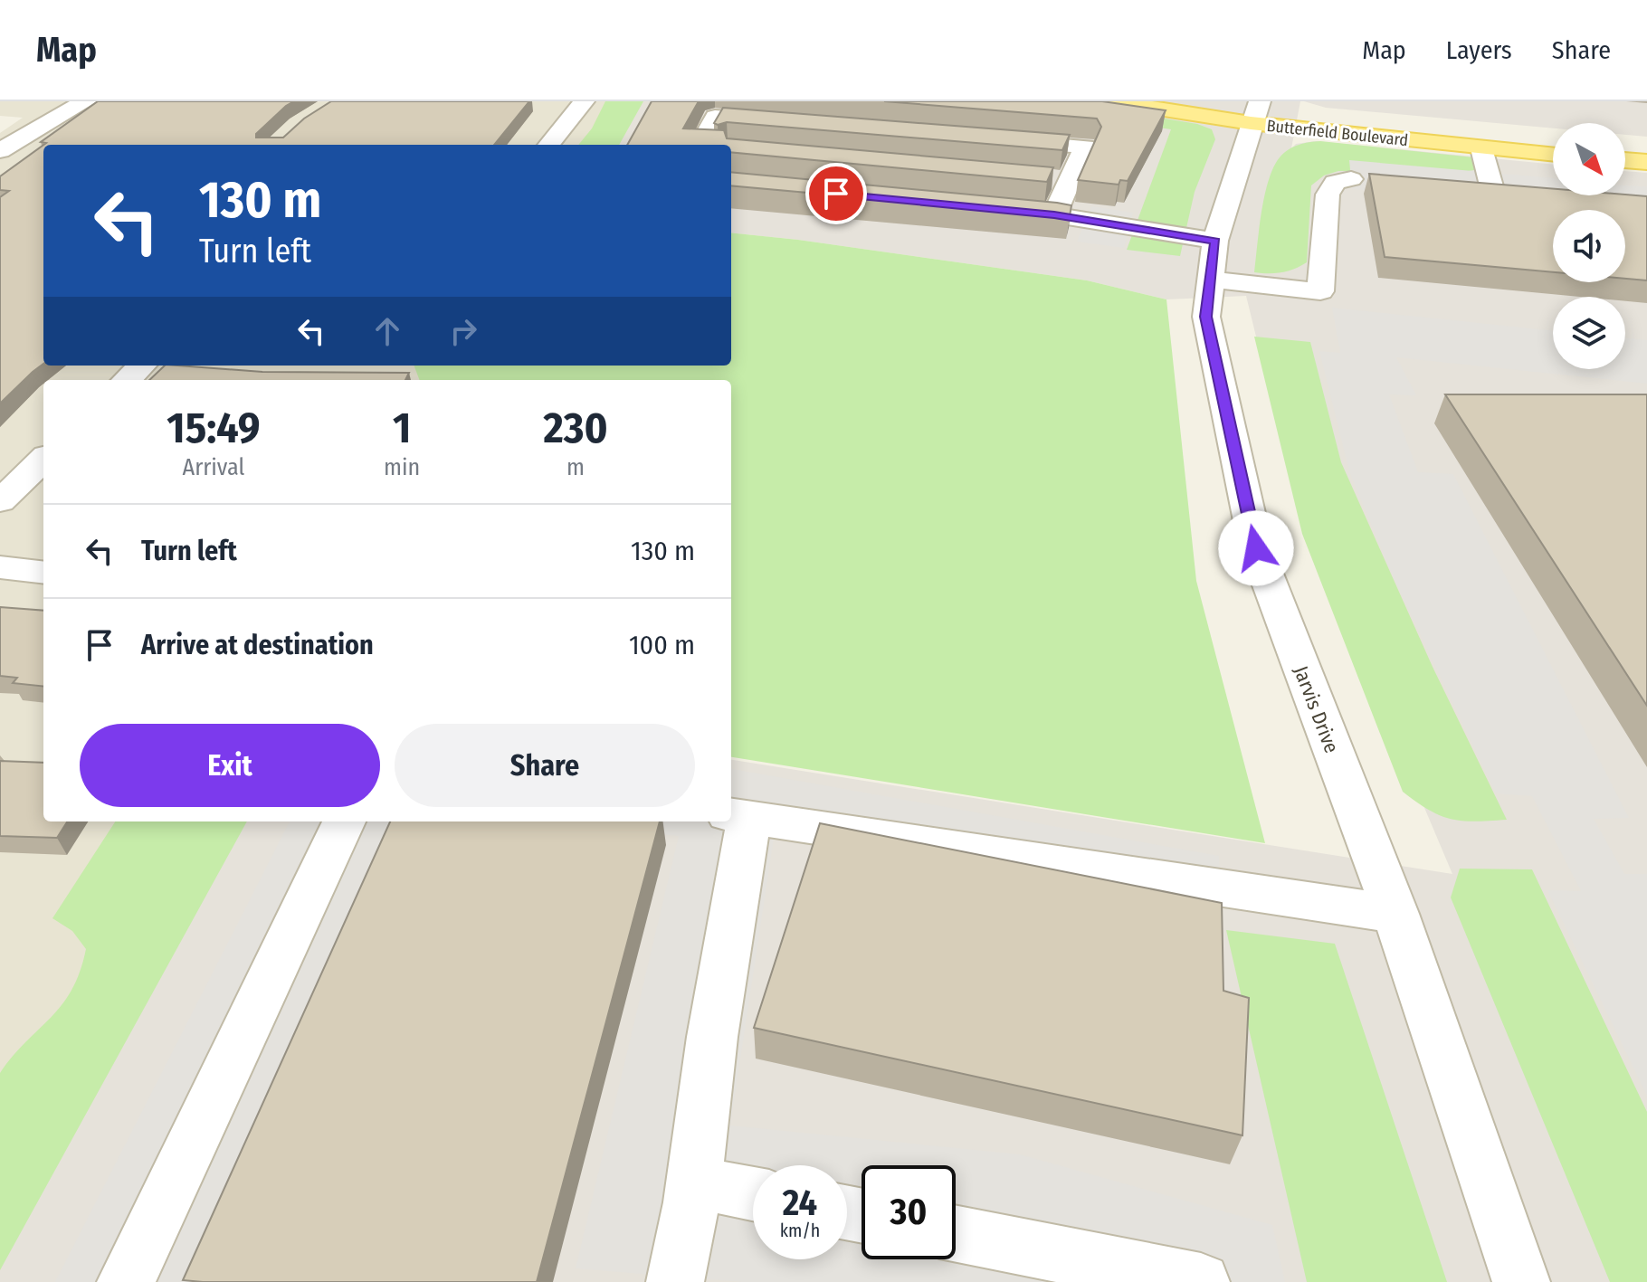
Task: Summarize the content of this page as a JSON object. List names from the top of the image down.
{
  "streets": {
    "main road": ["Butterfield Boulevard"],
    "street": ["Jarvis Drive"]
  },
  "crossings": [
    ["Butterfield Boulevard", "Jarvis Drive"]
  ],
  "north": "bottom right",
  "page": {
    "header": "Map",
    "nav": ["Map", "Layers", "Share"],
    "turn": ["130 m", "Turn left"],
    "eta": [
      "15:49",
      "Arrival",
      "1",
      "min",
      "230",
      "m"
    ],
    "list": [
      {
        "name": "Turn left",
        "value": "130 m"
      },
      {
        "name": "Arrive at destination",
        "value": "100 m"
      }
    ],
    "buttons": ["Exit", "Share"],
    "speed": "24 km/h",
    "limit": "30"
  }
}
